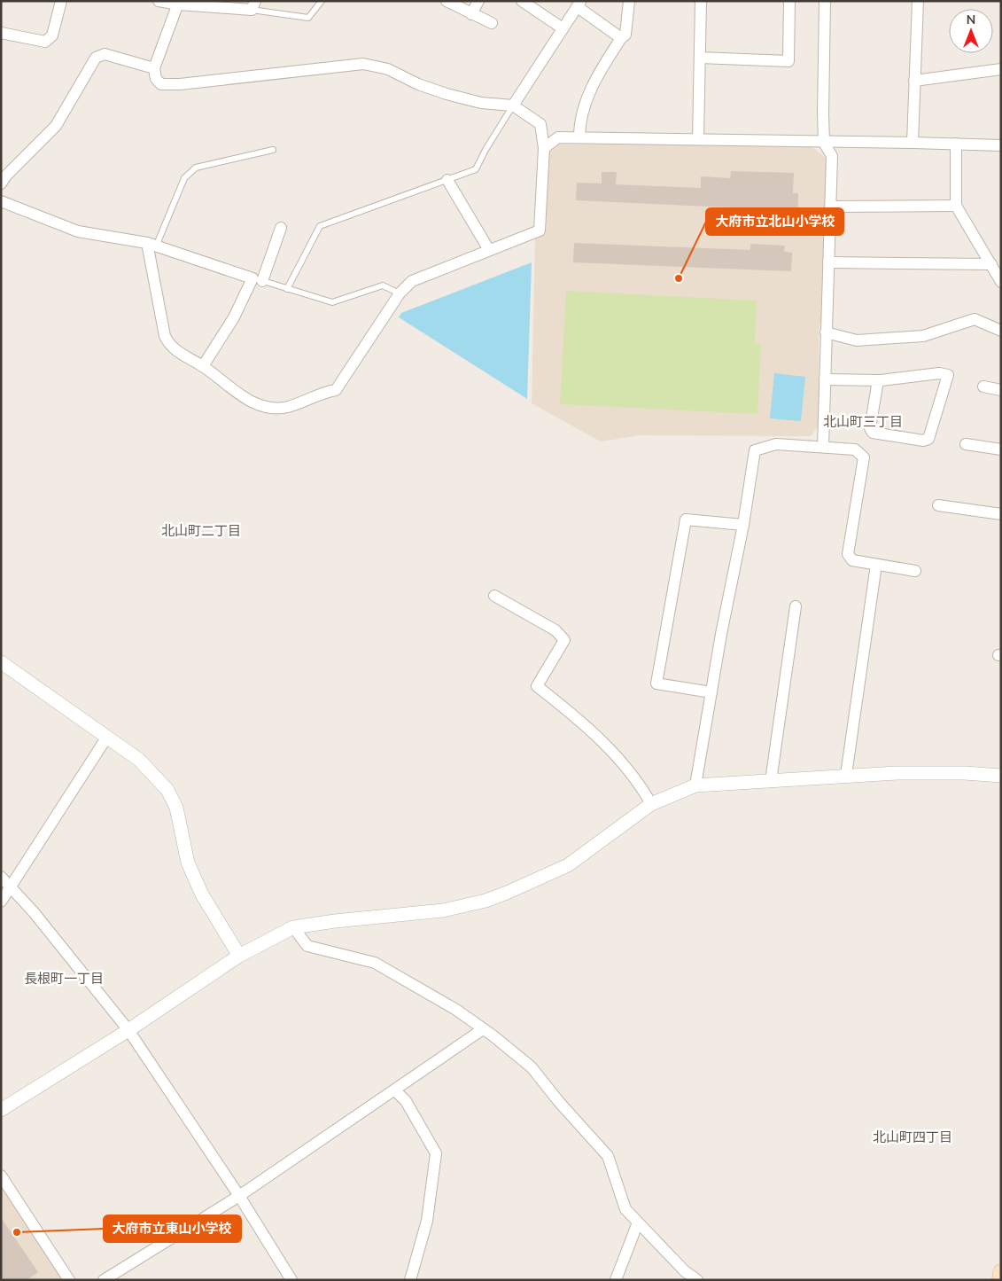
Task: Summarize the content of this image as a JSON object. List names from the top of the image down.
{
  "districts": [
    "北山町三丁目",
    "北山町二丁目",
    "長根町一丁目",
    "北山町四丁目"
  ],
  "places": ["大府市立北山小学校", "大府市立東山小学校"],
  "north": "top"
}
